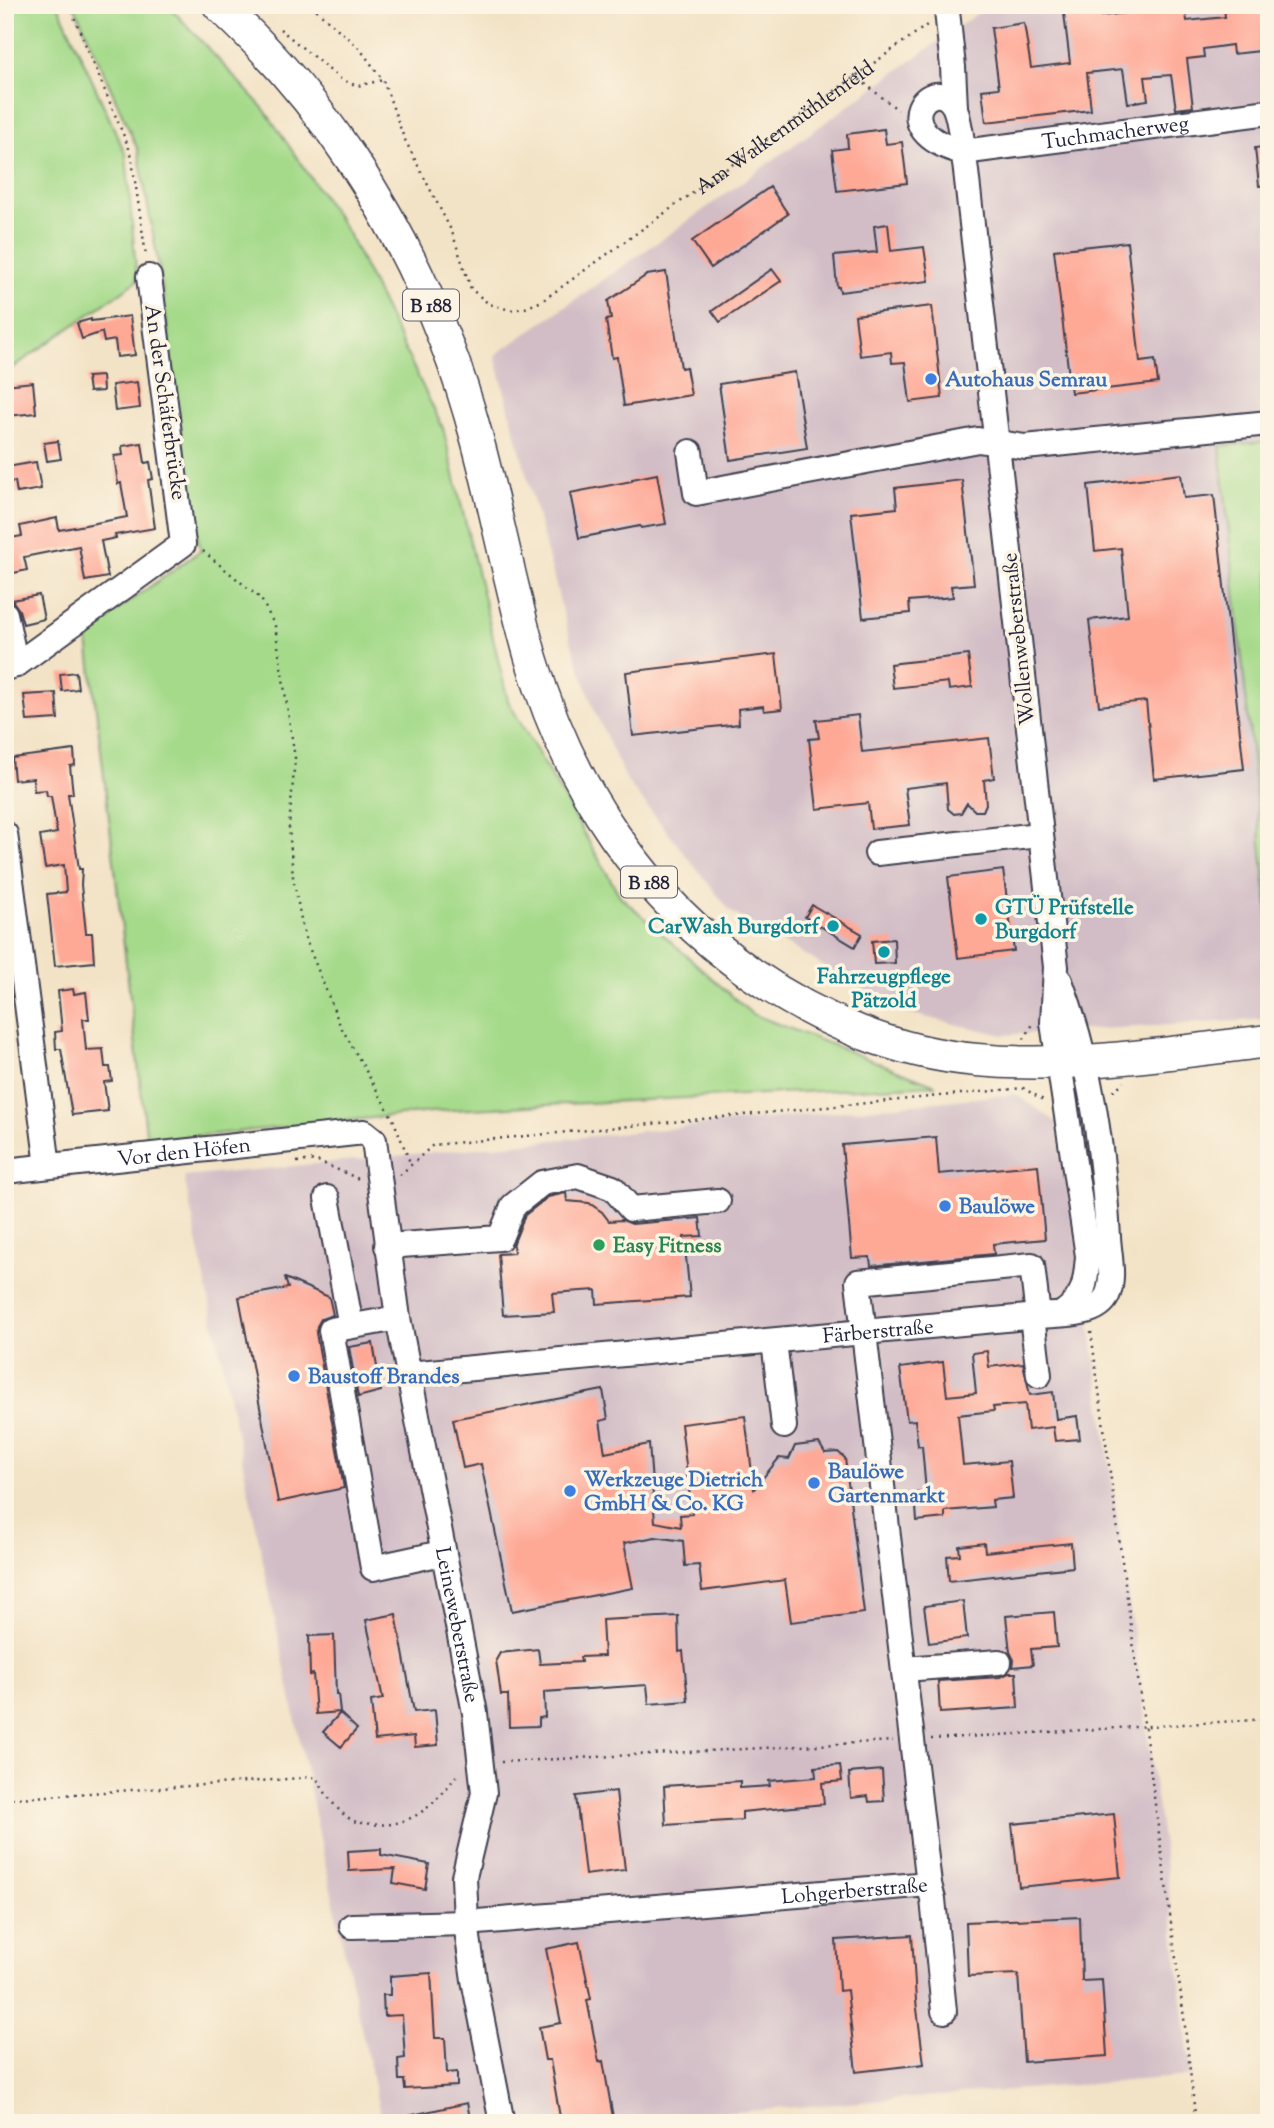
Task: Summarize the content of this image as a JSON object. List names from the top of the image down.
{
  "streets": {
    "main road": ["B 188"],
    "street": [
      "Tuchmacherweg",
      "An der Schäferbrücke",
      "Wollenweberstraße",
      "Vor den Höfen",
      "Färberstraße",
      "Leineweberstraße",
      "Lohgerberstraße"
    ],
    "path": ["Am Walkenmühlenfeld"]
  },
  "crossings": [
    ["Tuchmacherweg", "Wollenweberstraße"],
    ["B 188", "Wollenweberstraße"],
    ["Wollenweberstraße", "Färberstraße"],
    ["Vor den Höfen", "Leineweberstraße"],
    ["Färberstraße", "Leineweberstraße"],
    ["Färberstraße", "Lohgerberstraße"],
    ["Leineweberstraße", "Lohgerberstraße"]
  ],
  "places": [
    "Autohaus Semrau",
    "GTÜ Prüfstelle Burgdorf",
    "CarWash Burgdorf",
    "Fahrzeugpflege Pätzold",
    "Baulöwe",
    "Easy Fitness",
    "Baustoff Brandes",
    "Baulöwe Gartenmarkt",
    "Werkzeuge Dietrich GmbH & Co. KG"
  ]
}
